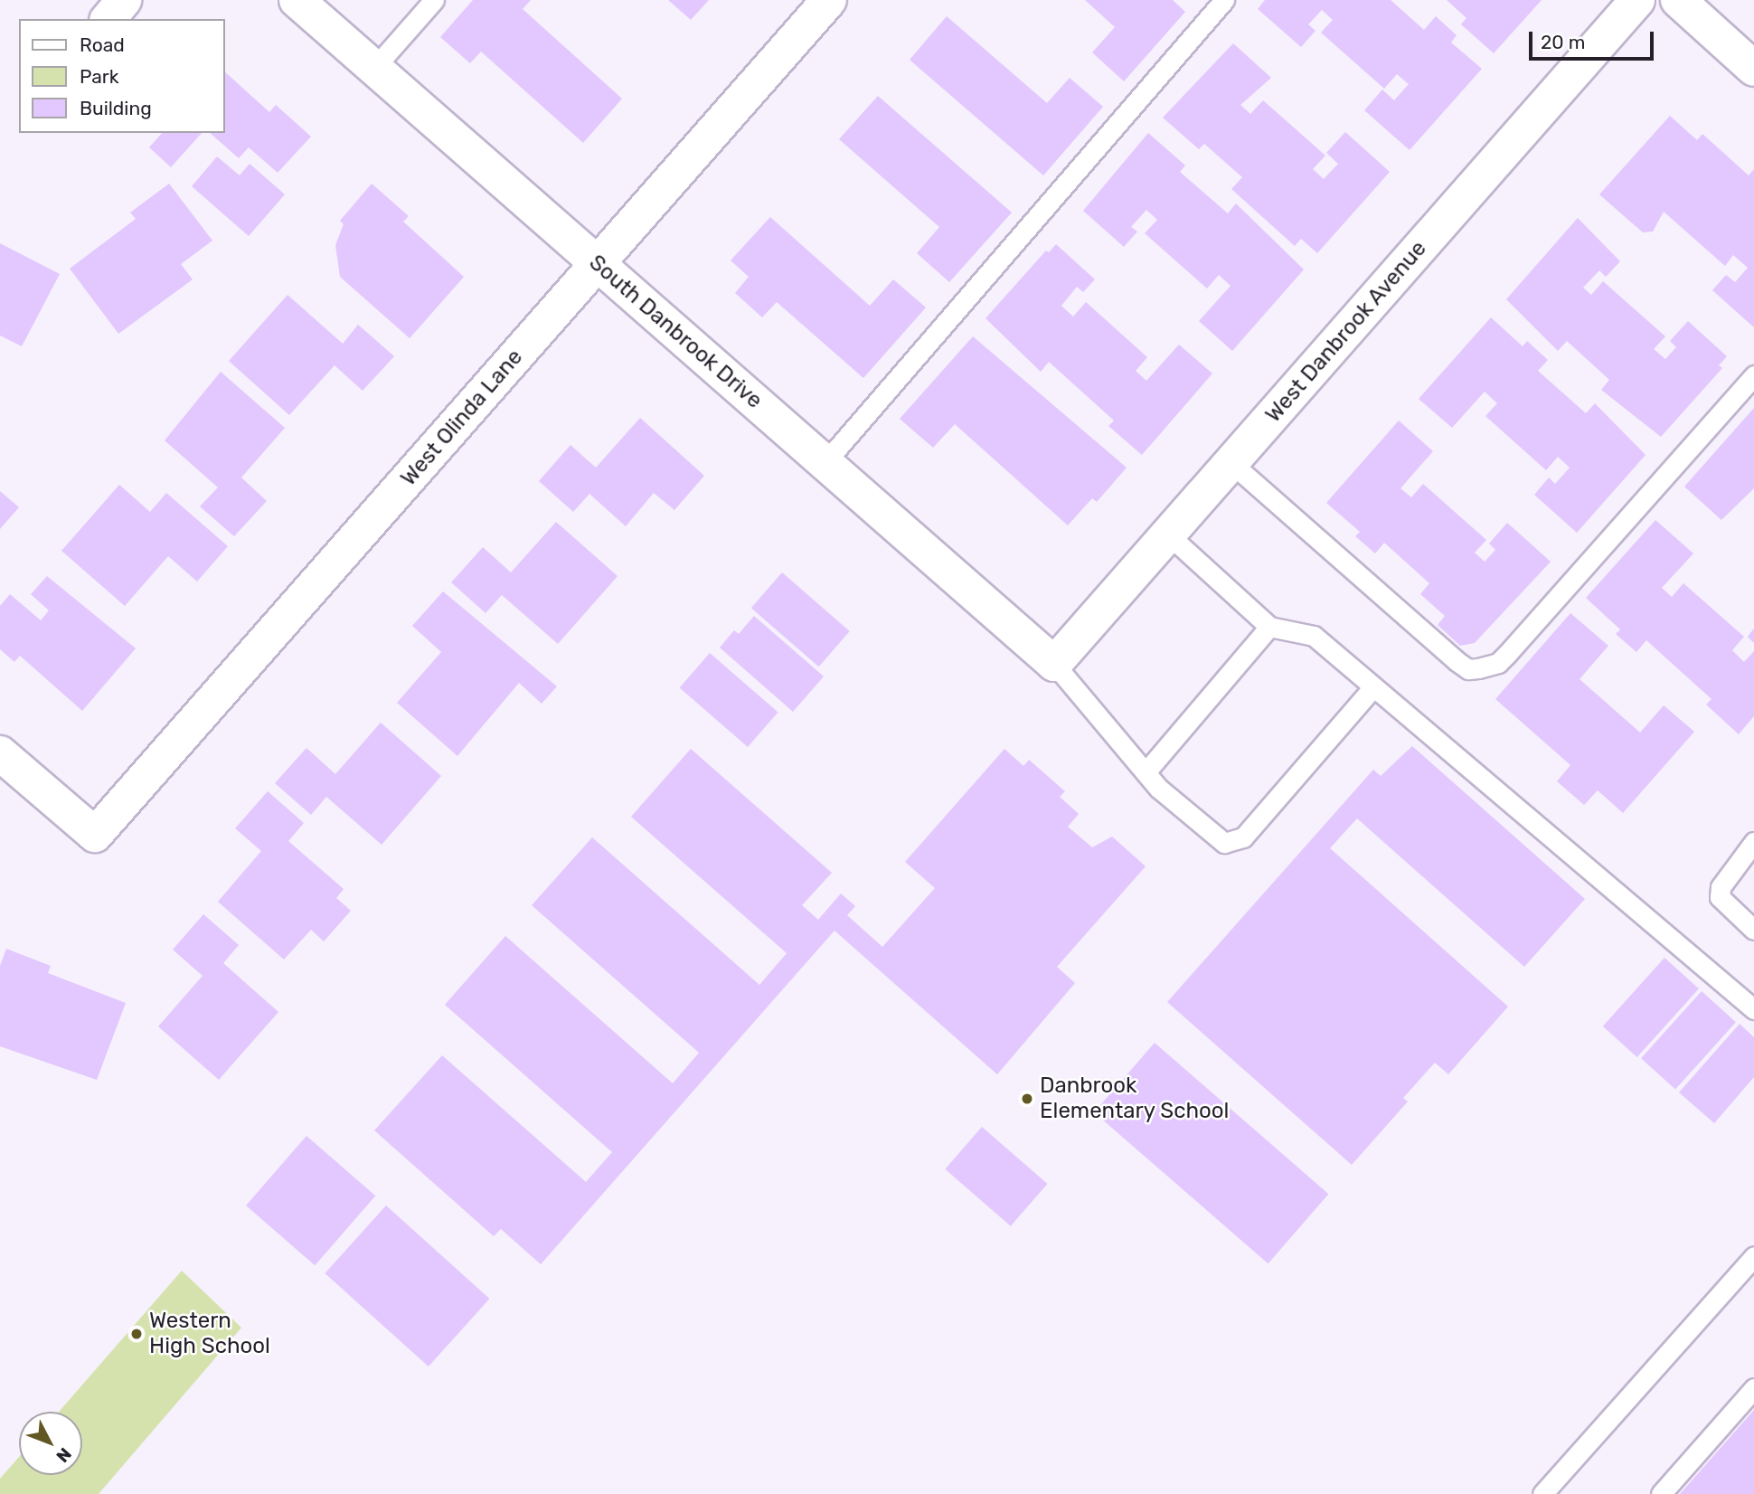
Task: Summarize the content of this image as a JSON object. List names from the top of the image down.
{
  "streets": {
    "street": ["South Danbrook Drive", "West Danbrook Avenue", "West Olinda Lane"]
  },
  "crossings": [
    ["South Danbrook Drive", "West Danbrook Avenue"],
    ["South Danbrook Drive", "West Olinda Lane"]
  ],
  "places": ["Danbrook Elementary School", "Western High School"],
  "legend": ["Road", "Park", "Building"],
  "scale_bar": "20 m",
  "north": "bottom right"
}
